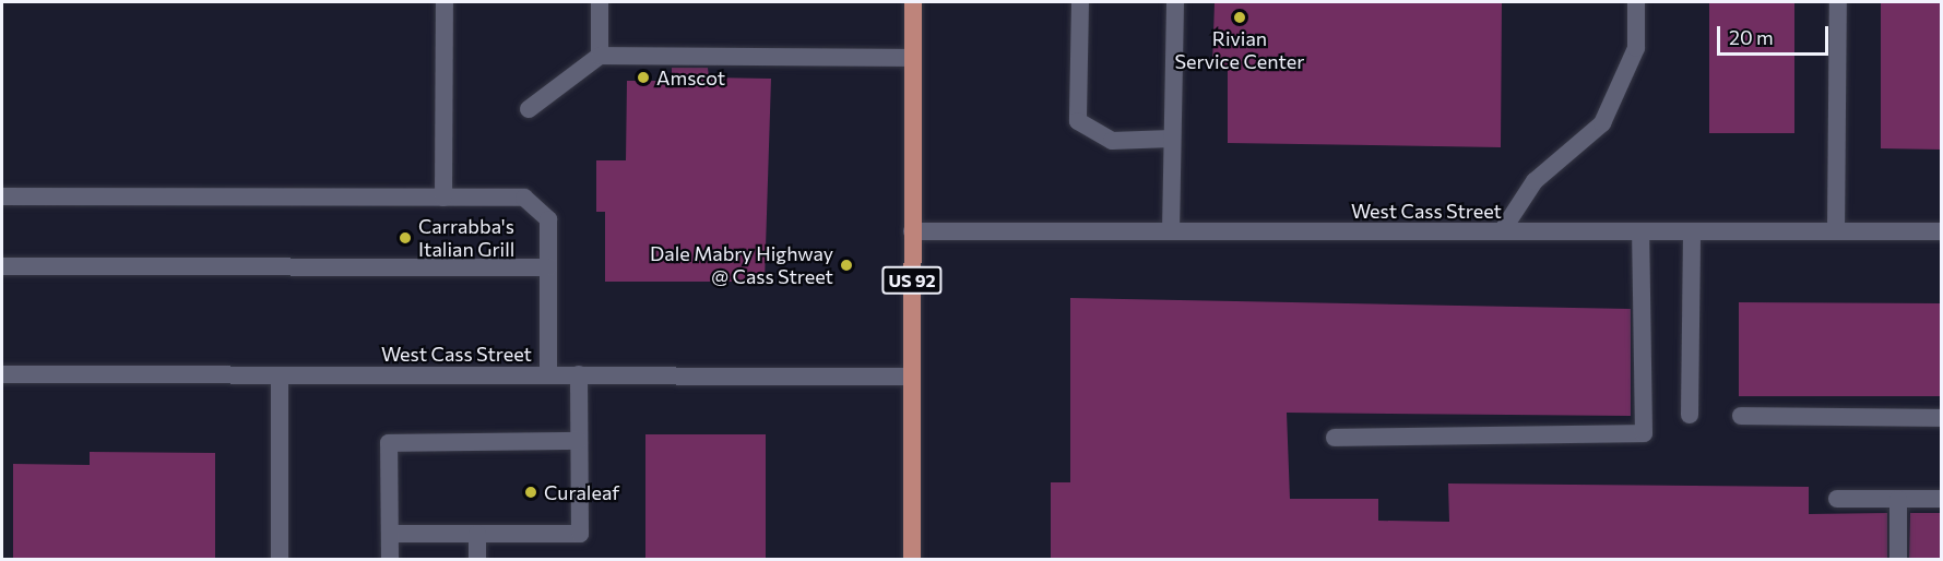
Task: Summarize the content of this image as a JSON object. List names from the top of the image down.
{
  "streets": {
    "main road": ["US 92"],
    "street": ["West Cass Street"]
  },
  "crossings": [
    ["West Cass Street", "US 92"]
  ],
  "places": [
    "Rivian Service Center",
    "Amscot",
    "Carrabba's Italian Grill",
    "Dale Mabry Highway @ Cass Street",
    "Curaleaf"
  ],
  "scale_bar": "20 m"
}
